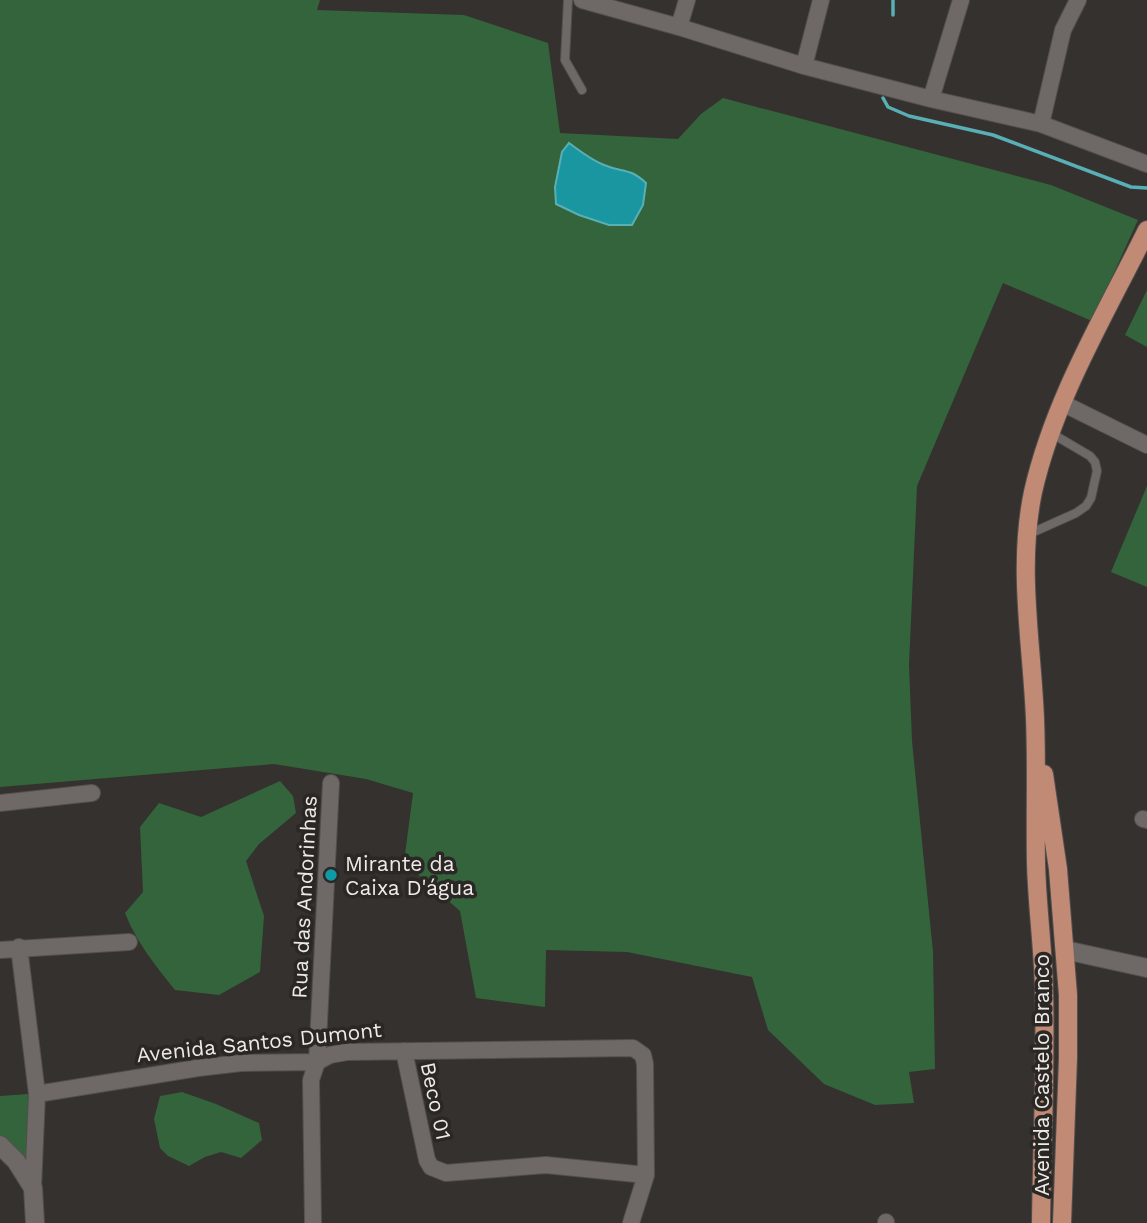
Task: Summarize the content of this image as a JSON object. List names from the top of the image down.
{
  "streets": {
    "main road": ["Avenida Castelo Branco"],
    "street": ["Rua das Andorinhas", "Avenida Santos Dumont", "Beco 01"]
  },
  "crossings": [
    ["Rua das Andorinhas", "Avenida Santos Dumont"],
    ["Avenida Santos Dumont", "Beco 01"]
  ],
  "places": ["Mirante da Caixa D'água"]
}
